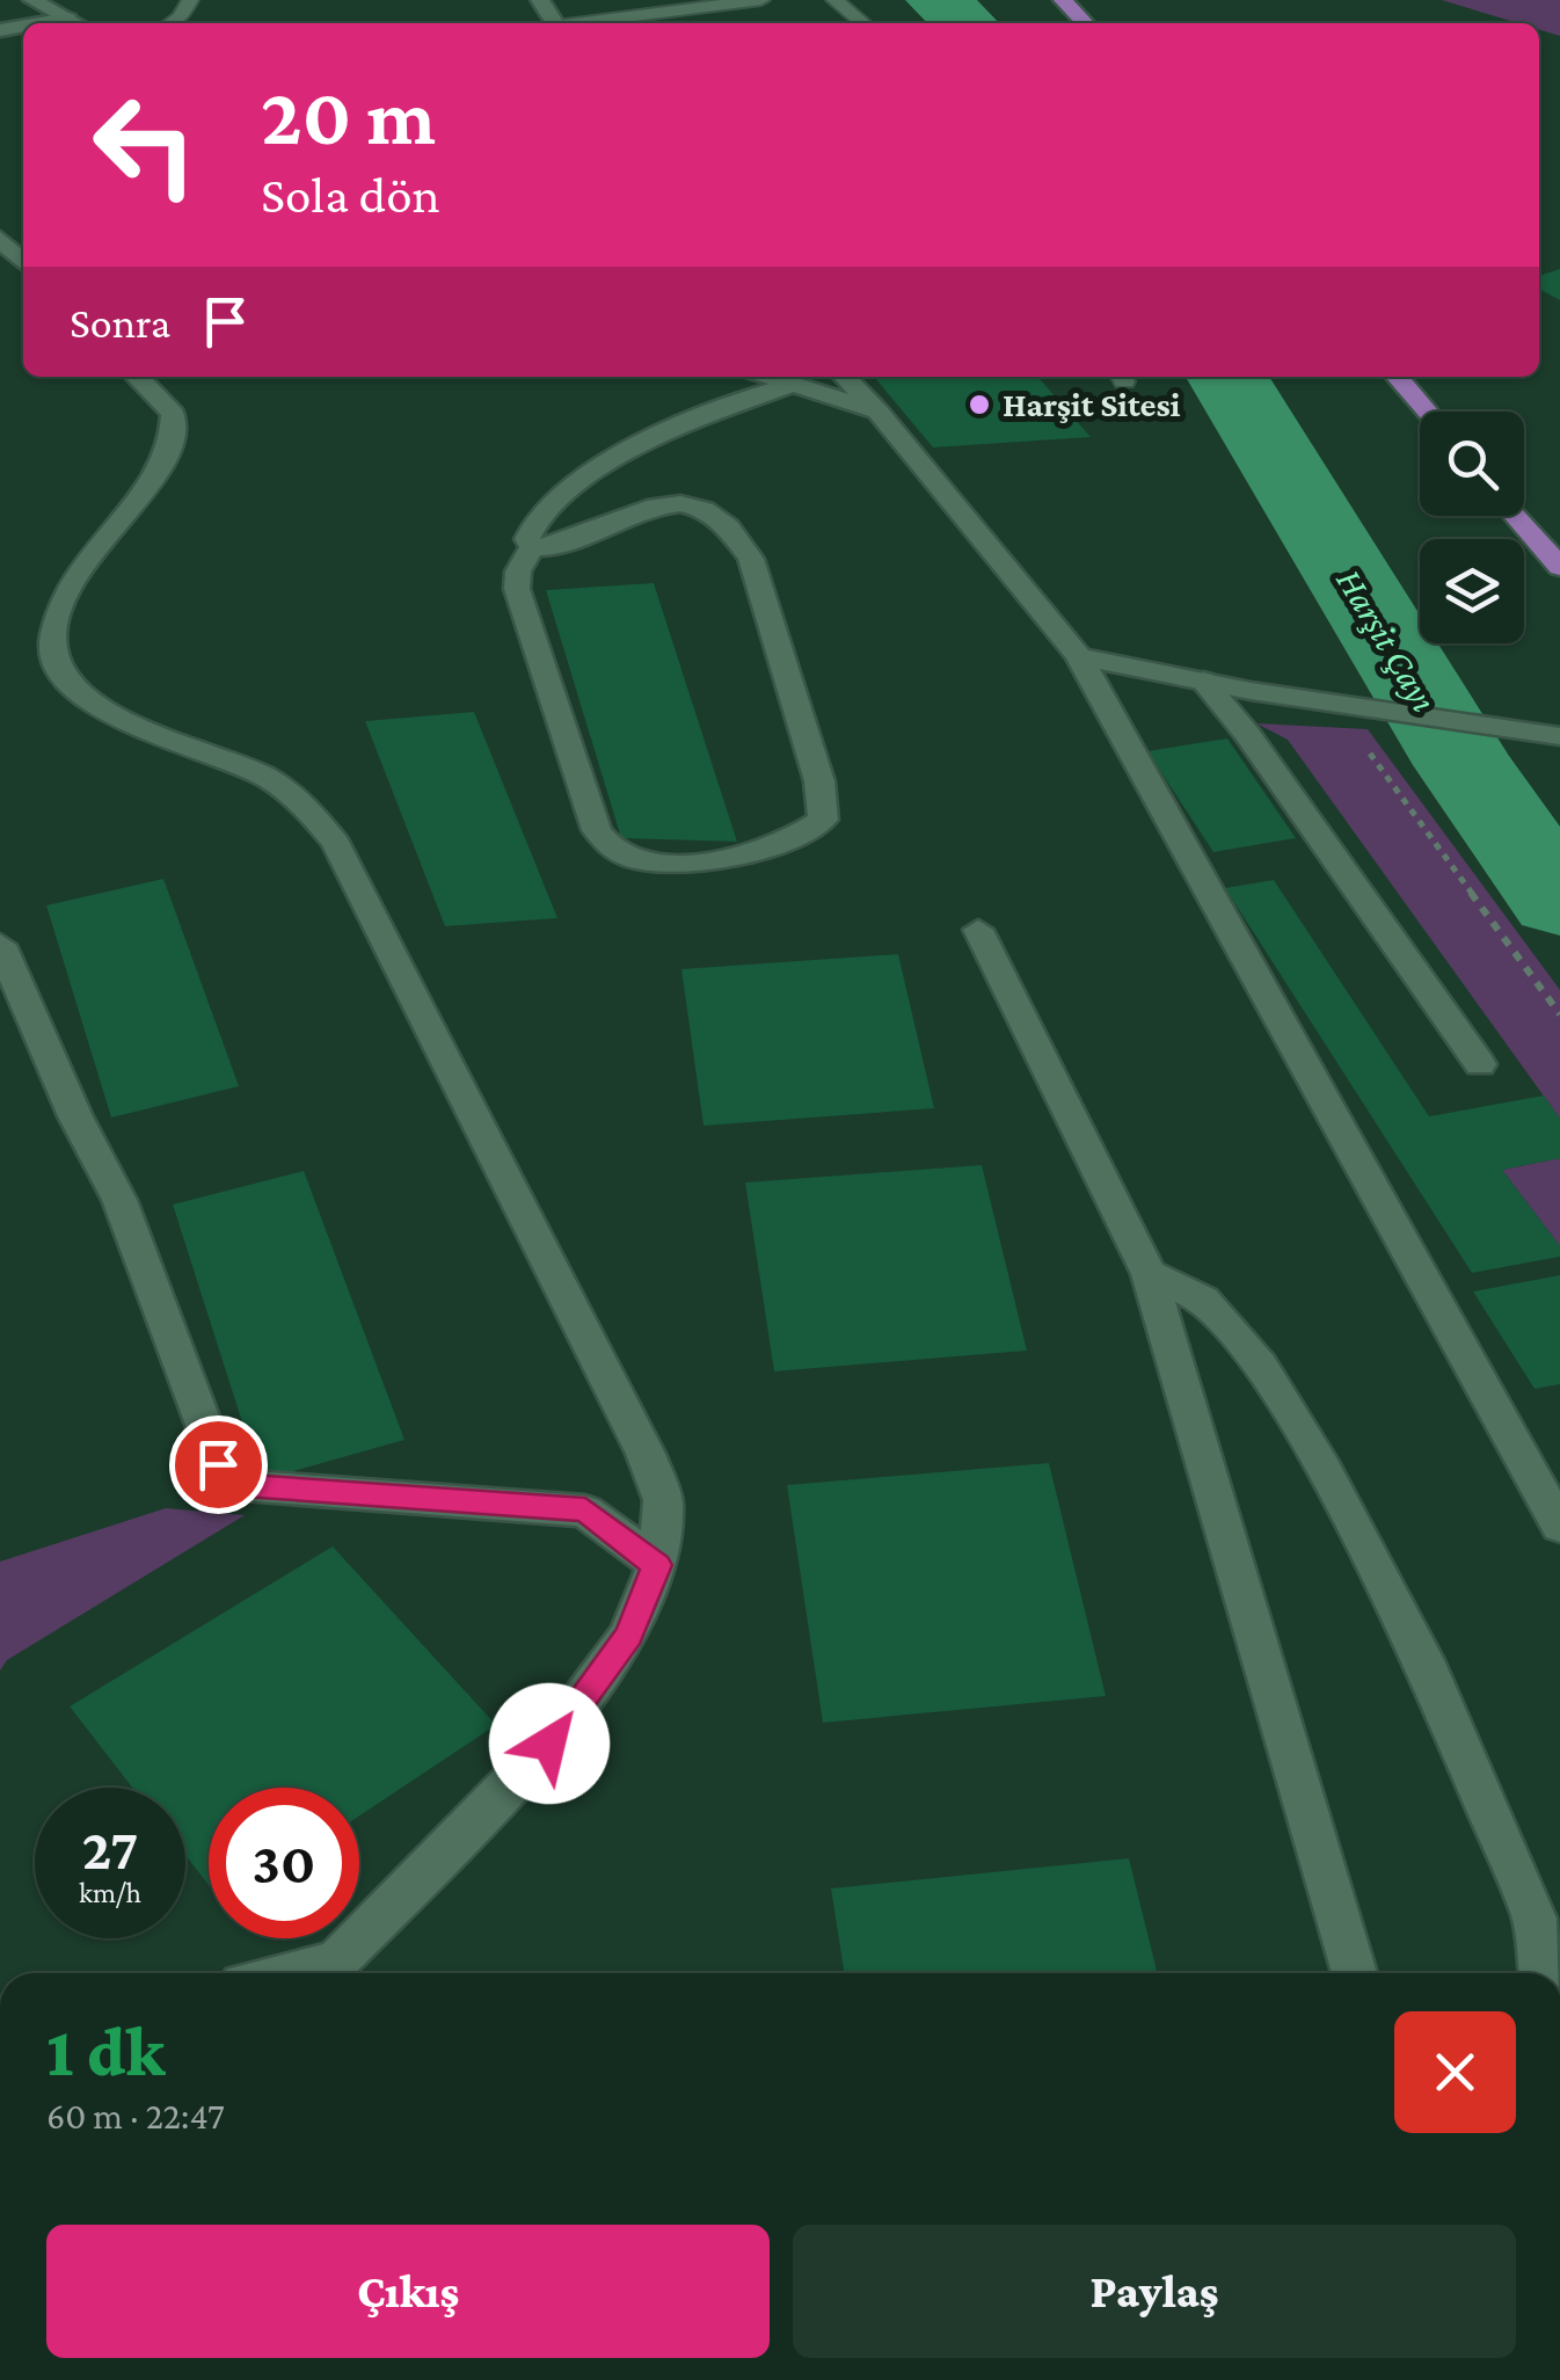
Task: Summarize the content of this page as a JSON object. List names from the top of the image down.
{
  "water": ["Harşit Çayı"],
  "places": ["Harşit Sitesi"],
  "page": {
    "turn": ["20 m", "Sola dön"],
    "then": "Sonra",
    "speed": "27 km/h",
    "limit": "30",
    "heading": ["1 dk", "60 m · 22:47"],
    "buttons": ["Çıkış", "Paylaş"]
  }
}
